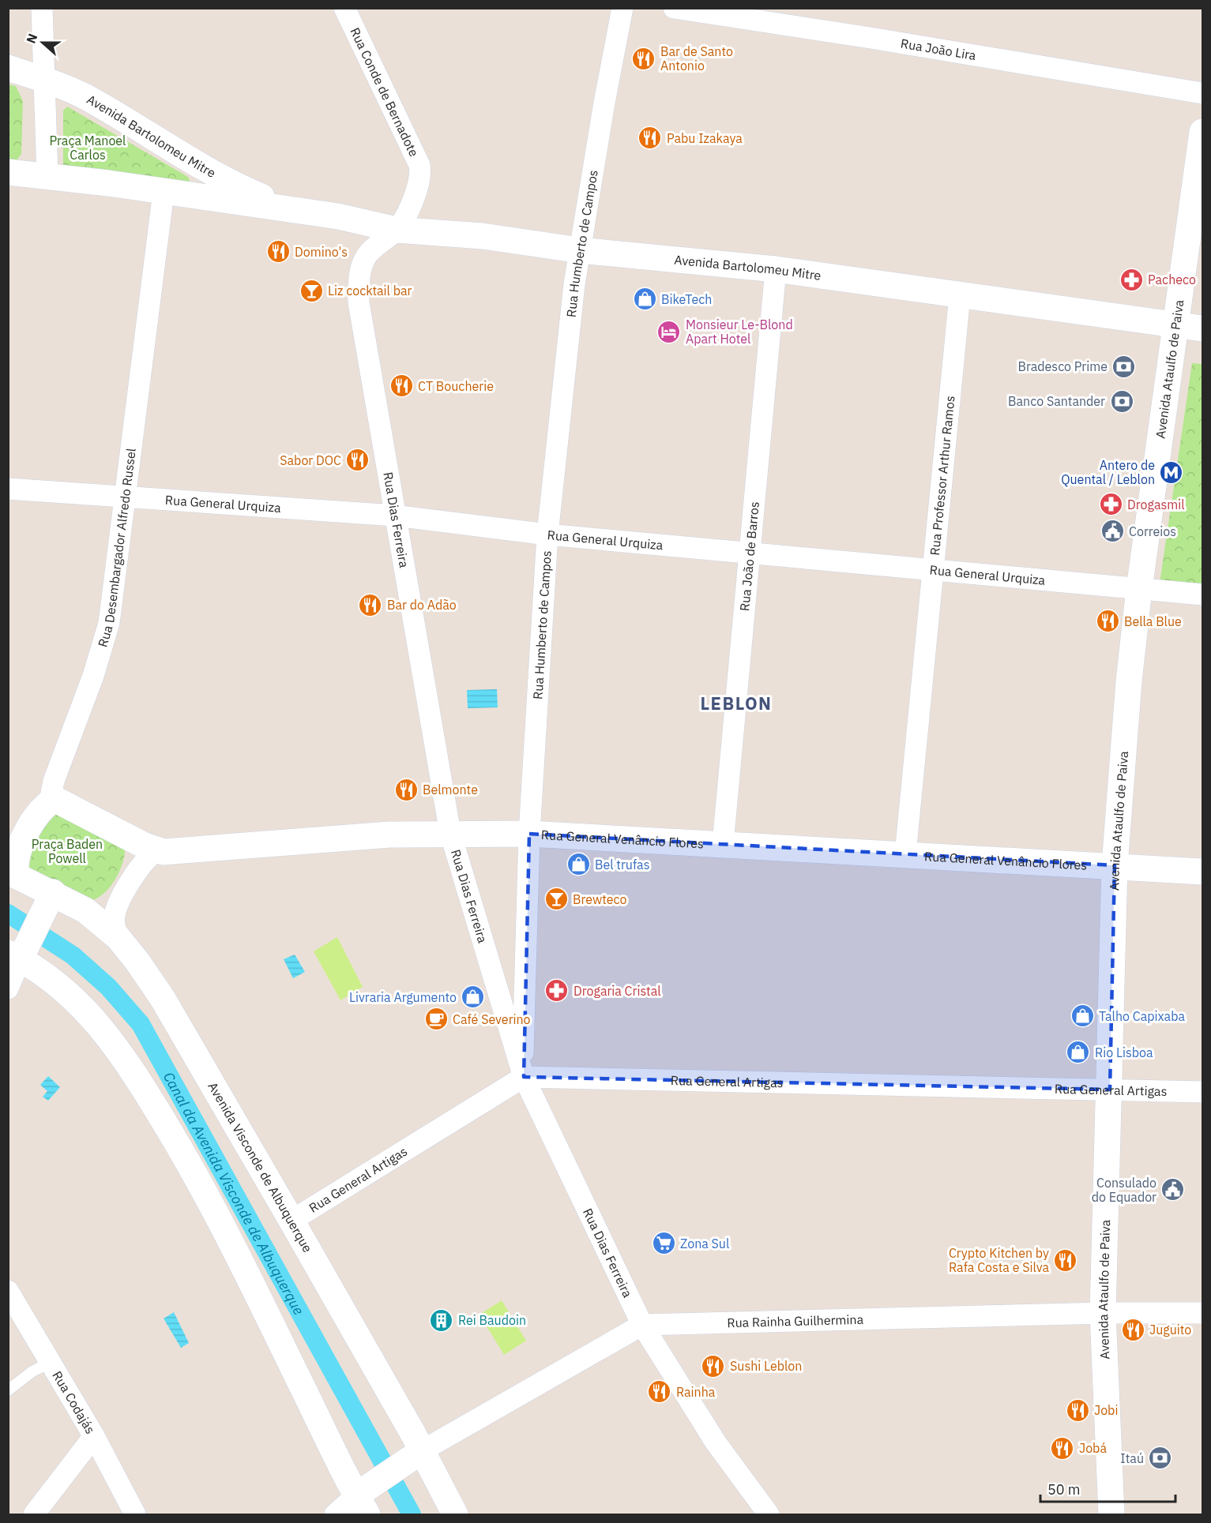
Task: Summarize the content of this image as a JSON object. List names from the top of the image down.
{
  "streets": {
    "main road": [
      "Avenida Bartolomeu Mitre",
      "Avenida Ataulfo de Paiva",
      "Rua General Venâncio Flores",
      "Avenida Visconde de Albuquerque"
    ],
    "street": [
      "Rua João Lira",
      "Rua Conde de Bernadote",
      "Rua Humberto de Campos",
      "Rua Professor Arthur Ramos",
      "Rua General Urquiza",
      "Rua Dias Ferreira",
      "Rua Desembargador Alfredo Russel",
      "Rua João de Barros",
      "Rua General Artigas",
      "Rua Rainha Guilhermina",
      "Rua Codajás"
    ]
  },
  "crossings": [
    ["Rua Conde de Bernadote", "Avenida Bartolomeu Mitre"],
    ["Rua Conde de Bernadote", "Rua Dias Ferreira"],
    ["Avenida Bartolomeu Mitre", "Rua Humberto de Campos"],
    ["Avenida Bartolomeu Mitre", "Avenida Ataulfo de Paiva"],
    ["Avenida Bartolomeu Mitre", "Rua Professor Arthur Ramos"],
    ["Avenida Bartolomeu Mitre", "Rua Dias Ferreira"],
    ["Avenida Bartolomeu Mitre", "Rua Desembargador Alfredo Russel"],
    ["Avenida Bartolomeu Mitre", "Rua João de Barros"],
    ["Rua Humberto de Campos", "Rua General Urquiza"],
    ["Rua Humberto de Campos", "Rua Dias Ferreira"],
    ["Rua Humberto de Campos", "Rua General Venâncio Flores"],
    ["Rua Humberto de Campos", "Rua General Artigas"],
    ["Avenida Ataulfo de Paiva", "Rua General Urquiza"],
    ["Avenida Ataulfo de Paiva", "Rua General Venâncio Flores"],
    ["Avenida Ataulfo de Paiva", "Rua General Artigas"],
    ["Avenida Ataulfo de Paiva", "Rua Rainha Guilhermina"],
    ["Rua Professor Arthur Ramos", "Rua General Urquiza"],
    ["Rua Professor Arthur Ramos", "Rua General Venâncio Flores"],
    ["Rua General Urquiza", "Rua Dias Ferreira"],
    ["Rua General Urquiza", "Rua Desembargador Alfredo Russel"],
    ["Rua General Urquiza", "Rua João de Barros"],
    ["Rua Dias Ferreira", "Rua General Venâncio Flores"],
    ["Rua Dias Ferreira", "Rua General Artigas"],
    ["Rua Dias Ferreira", "Rua Rainha Guilhermina"],
    ["Rua Desembargador Alfredo Russel", "Rua General Venâncio Flores"],
    ["Rua Desembargador Alfredo Russel", "Avenida Visconde de Albuquerque"],
    ["Rua João de Barros", "Rua General Venâncio Flores"],
    ["Rua General Venâncio Flores", "Avenida Visconde de Albuquerque"],
    ["Rua General Artigas", "Avenida Visconde de Albuquerque"],
    ["Avenida Visconde de Albuquerque", "Rua Rainha Guilhermina"]
  ],
  "districts": ["LEBLON"],
  "water": ["Canal da Avenida Visconde de Albuquerque"],
  "parks": ["Praça Manoel Carlos", "Praça Baden Powell"],
  "places": {
    "restaurant": [
      "Bar de Santo Antonio",
      "Pabu Izakaya",
      "Domino's",
      "CT Boucherie",
      "Sabor DOC",
      "Bar do Adão",
      "Bella Blue",
      "Belmonte",
      "Crypto Kitchen by Rafa Costa e Silva",
      "Juguito",
      "Sushi Leblon",
      "Rainha",
      "Jobi",
      "Jobá"
    ],
    "pharmacy": ["Pacheco", "Drogasmil", "Drogaria Cristal"],
    "bar": ["Liz cocktail bar", "Brewteco"],
    "shop": [
      "BikeTech",
      "Bel trufas",
      "Livraria Argumento",
      "Talho Capixaba",
      "Rio Lisboa"
    ],
    "hotel": ["Monsieur Le-Blond Apart Hotel"],
    "bank": ["Bradesco Prime", "Banco Santander", "Itaú"],
    "metro station": ["Antero de Quental / Leblon"],
    "public building": ["Correios", "Consulado do Equador"],
    "cafe": ["Café Severino"],
    "supermarket": ["Zona Sul"],
    "building": ["Rei Baudoin"]
  },
  "scale_bar": "50 m",
  "north": "left"
}
